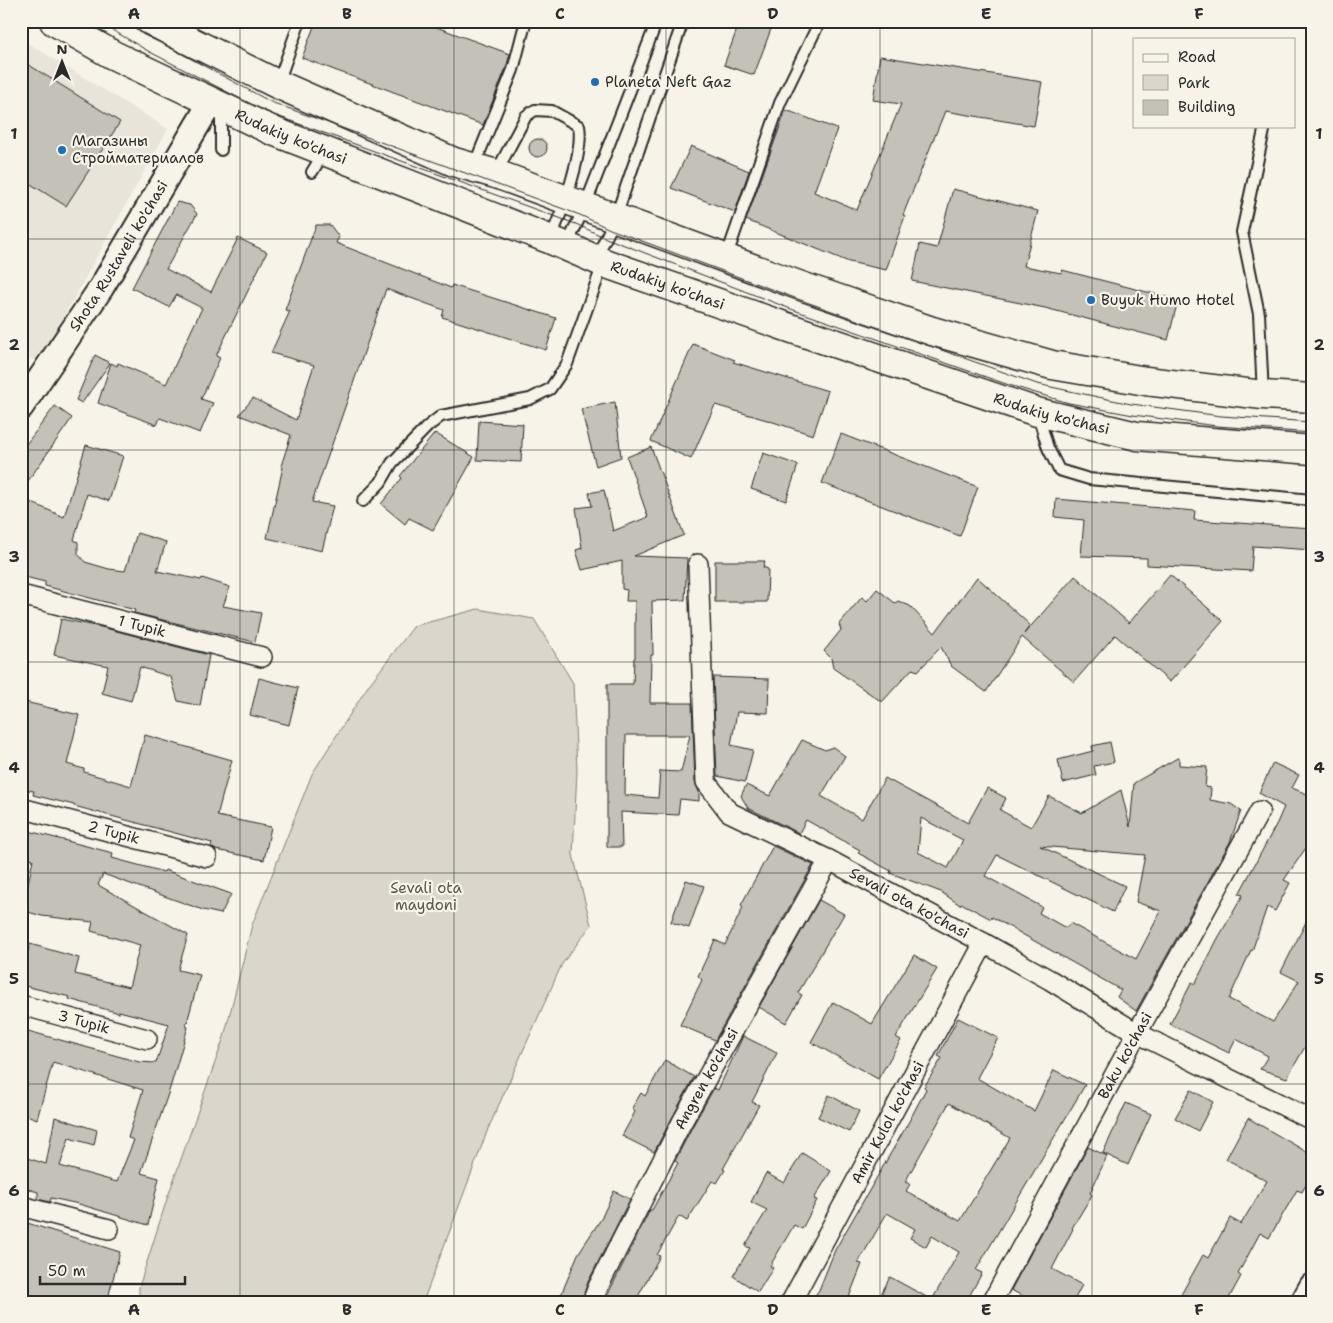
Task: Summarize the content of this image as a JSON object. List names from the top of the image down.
{
  "streets": {
    "main road": ["Rudakiy ko'chasi"],
    "street": [
      "Shota Rustaveli ko'chasi",
      "1 Tupik",
      "2 Tupik",
      "Sevali ota ko'chasi",
      "3 Tupik",
      "Baku ko'chasi",
      "Angren ko'chasi",
      "Amir Kulol ko'chasi"
    ]
  },
  "crossings": [
    ["Rudakiy ko'chasi", "Shota Rustaveli ko'chasi"],
    ["Sevali ota ko'chasi", "Baku ko'chasi"],
    ["Sevali ota ko'chasi", "Angren ko'chasi"],
    ["Sevali ota ko'chasi", "Amir Kulol ko'chasi"]
  ],
  "parks": ["Sevali ota maydoni"],
  "places": ["Planeta Neft Gaz", "Магазины Стройматериалов", "Buyuk Humo Hotel"],
  "legend": ["Road", "Park", "Building"],
  "scale_bar": "50 m",
  "north": "top",
  "grid": {
    "columns": [
      "A",
      "B",
      "C",
      "D",
      "E",
      "F"
    ],
    "rows": [
      "1",
      "2",
      "3",
      "4",
      "5",
      "6"
    ]
  }
}
